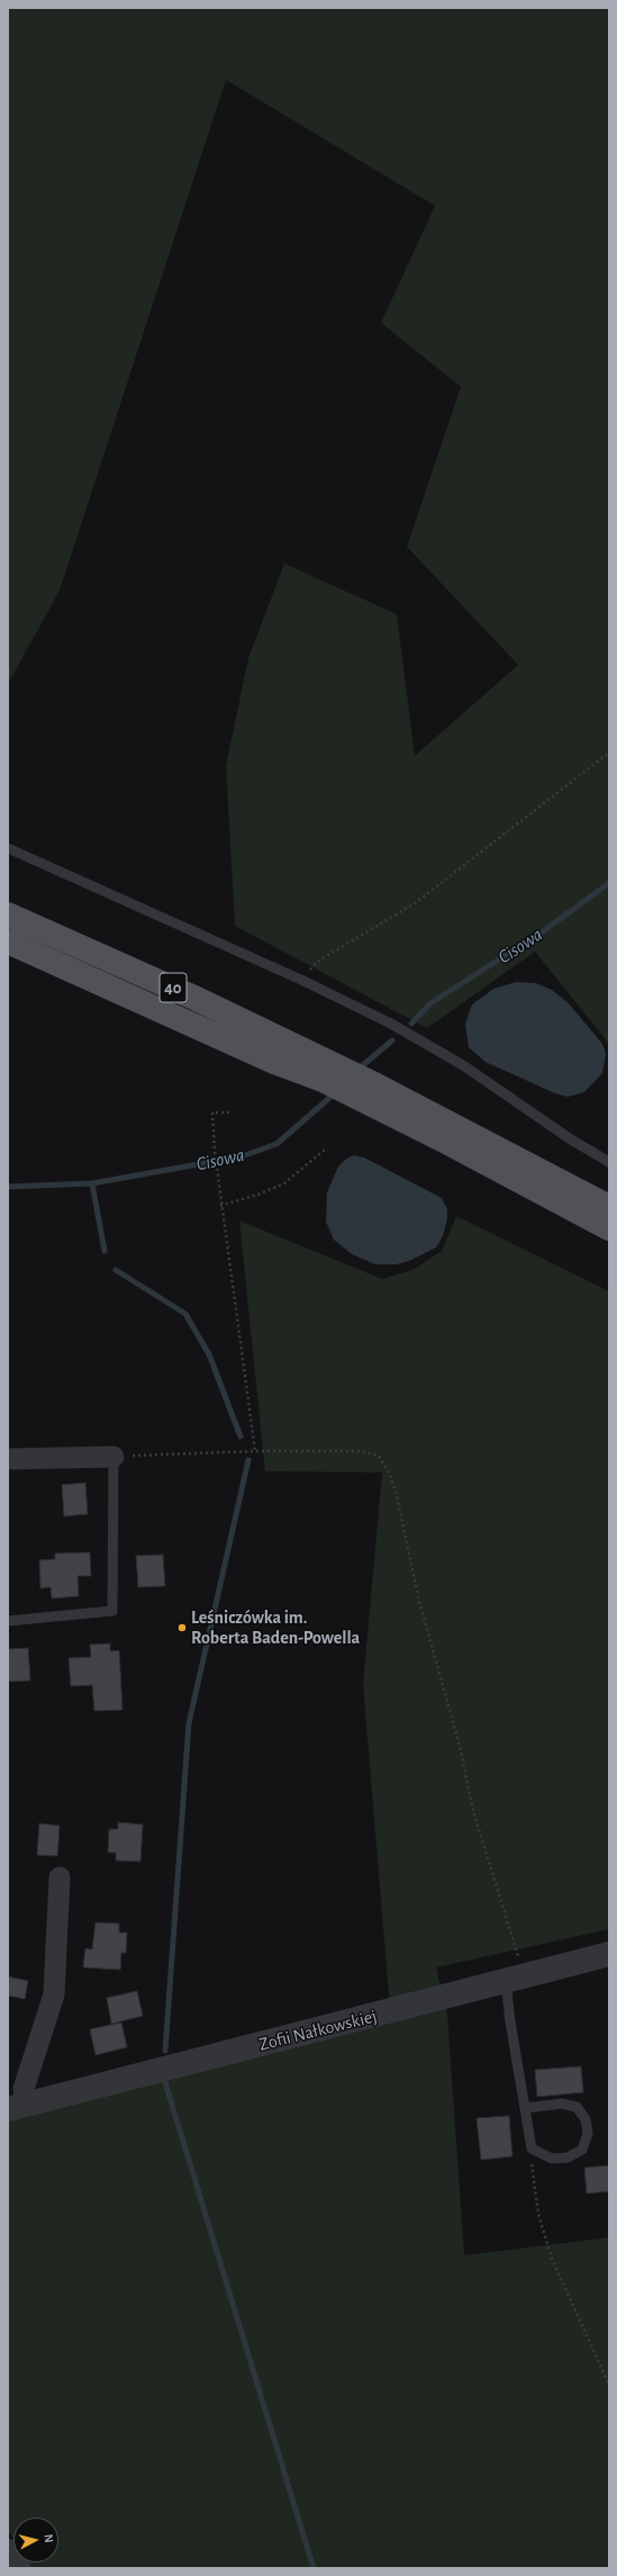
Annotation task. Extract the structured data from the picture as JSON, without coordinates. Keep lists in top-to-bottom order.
{
  "streets": {
    "main road": ["40"],
    "street": ["Zofii Nałkowskiej"]
  },
  "water": ["Cisowa"],
  "places": ["Leśniczówka im. Roberta Baden-Powella"],
  "north": "right"
}
